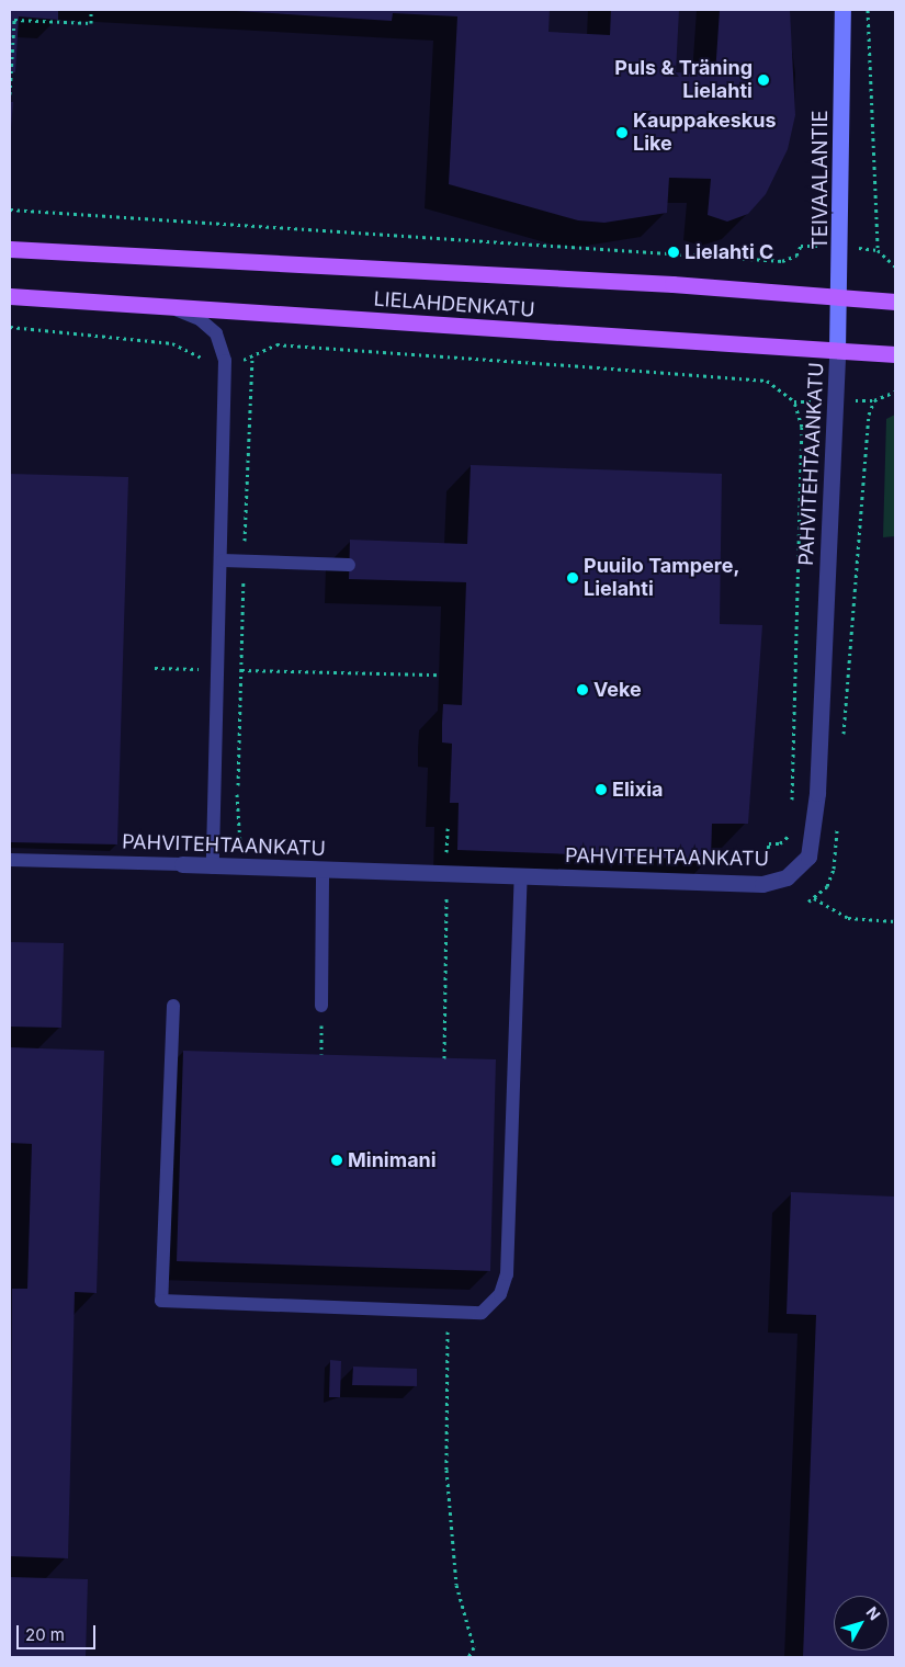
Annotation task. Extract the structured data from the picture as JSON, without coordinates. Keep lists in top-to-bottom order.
{
  "streets": {
    "main road": ["TEIVAALANTIE", "LIELAHDENKATU"],
    "street": ["PAHVITEHTAANKATU"]
  },
  "crossings": [
    ["TEIVAALANTIE", "LIELAHDENKATU"],
    ["TEIVAALANTIE", "PAHVITEHTAANKATU"],
    ["LIELAHDENKATU", "PAHVITEHTAANKATU"]
  ],
  "places": [
    "Puls & Träning Lielahti",
    "Kauppakeskus Like",
    "Lielahti C",
    "Puuilo Tampere, Lielahti",
    "Veke",
    "Elixia",
    "Minimani"
  ],
  "scale_bar": "20 m",
  "north": "top right"
}
